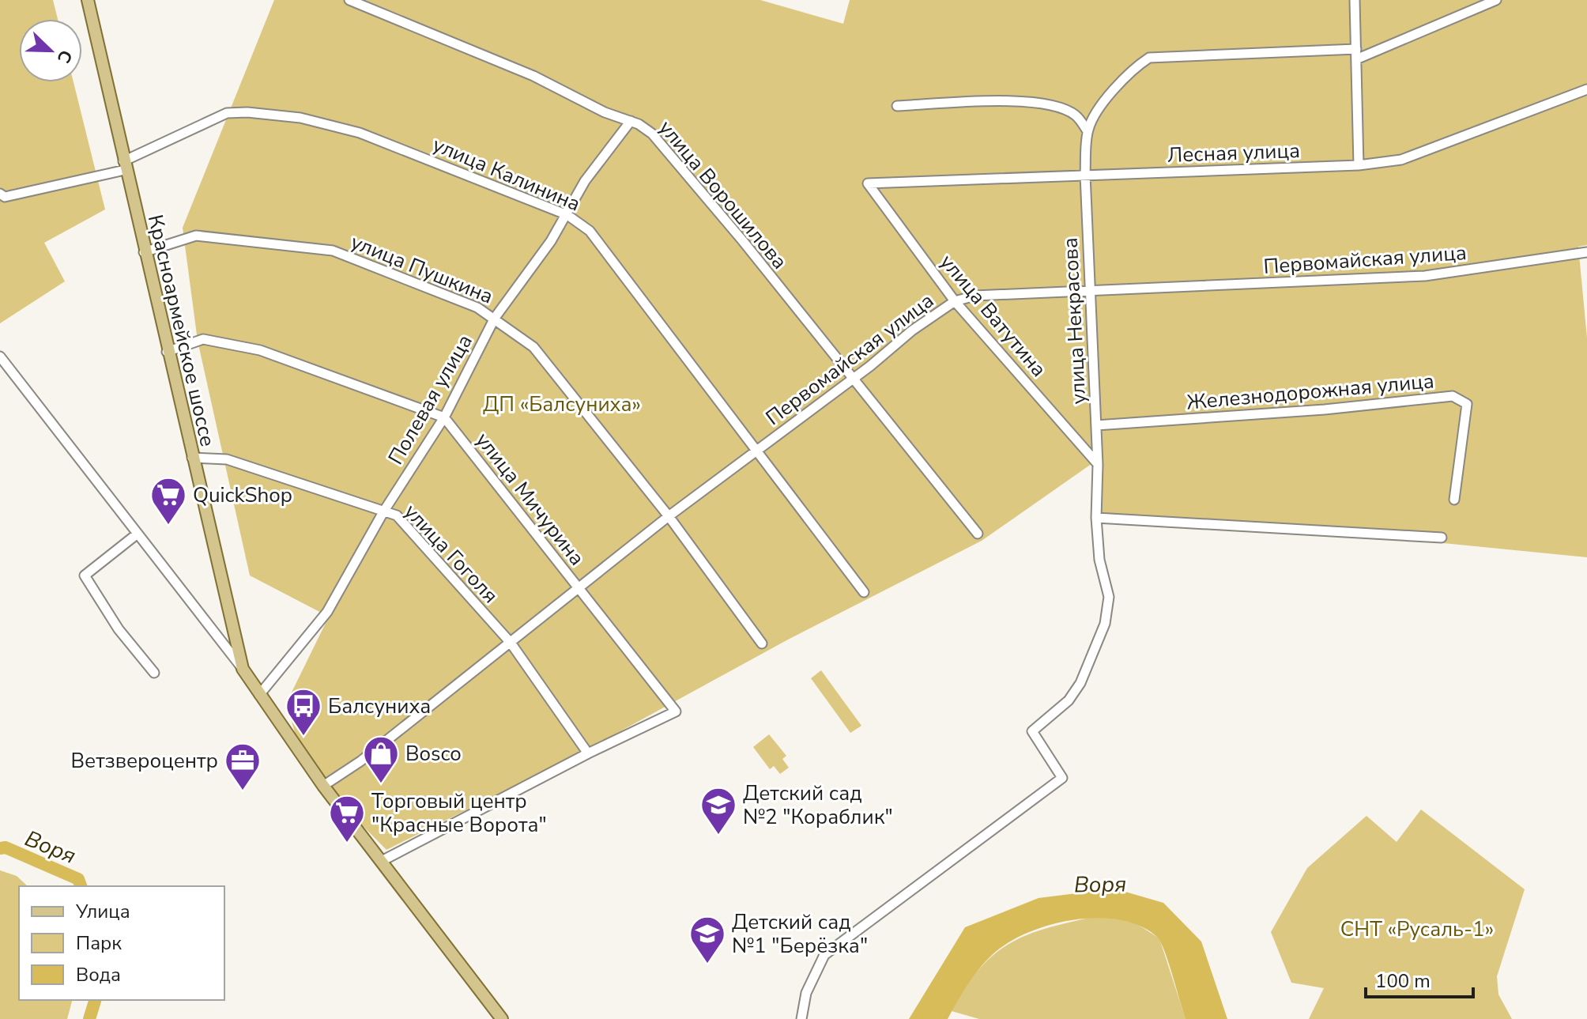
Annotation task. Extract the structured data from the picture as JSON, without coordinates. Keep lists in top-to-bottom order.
{
  "streets": {
    "main road": ["Красноармейское шоссе"],
    "street": [
      "Лесная улица",
      "улица Калинина",
      "улица Ворошилова",
      "Первомайская улица",
      "улица Пушкина",
      "улица Ватутина",
      "улица Некрасова",
      "Железнодорожная улица",
      "Полевая улица",
      "улица Мичурина",
      "улица Гоголя"
    ]
  },
  "crossings": [
    ["Лесная улица", "улица Ватутина"],
    ["Лесная улица", "улица Некрасова"],
    ["улица Калинина", "Первомайская улица"],
    ["улица Калинина", "Красноармейское шоссе"],
    ["улица Калинина", "Полевая улица"],
    ["улица Ворошилова", "Первомайская улица"],
    ["улица Ворошилова", "Полевая улица"],
    ["Первомайская улица", "улица Пушкина"],
    ["Первомайская улица", "улица Ватутина"],
    ["Первомайская улица", "улица Некрасова"],
    ["Первомайская улица", "Красноармейское шоссе"],
    ["Первомайская улица", "улица Мичурина"],
    ["Первомайская улица", "улица Гоголя"],
    ["улица Пушкина", "Красноармейское шоссе"],
    ["улица Пушкина", "Полевая улица"],
    ["улица Ватутина", "улица Некрасова"],
    ["улица Некрасова", "Железнодорожная улица"],
    ["Красноармейское шоссе", "Полевая улица"],
    ["Красноармейское шоссе", "улица Гоголя"],
    ["Полевая улица", "улица Мичурина"],
    ["Полевая улица", "улица Гоголя"],
    ["улица Мичурина", "улица Гоголя"]
  ],
  "water": ["Воря"],
  "parks": ["ДП «Балсуниха»", "СНТ «Русаль-1»"],
  "places": {
    "supermarket": ["QuickShop", "Торговый центр \"Красные Ворота\""],
    "bus stop": ["Балсуниха"],
    "shop": ["Bosco"],
    "office": ["Ветзвероцентр"],
    "school or university": ["Детский сад №2 \"Кораблик\"", "Детский сад №1 \"Берёзка\""]
  },
  "legend": ["Улица", "Парк", "Вода"],
  "scale_bar": "100 m",
  "north": "bottom right"
}
